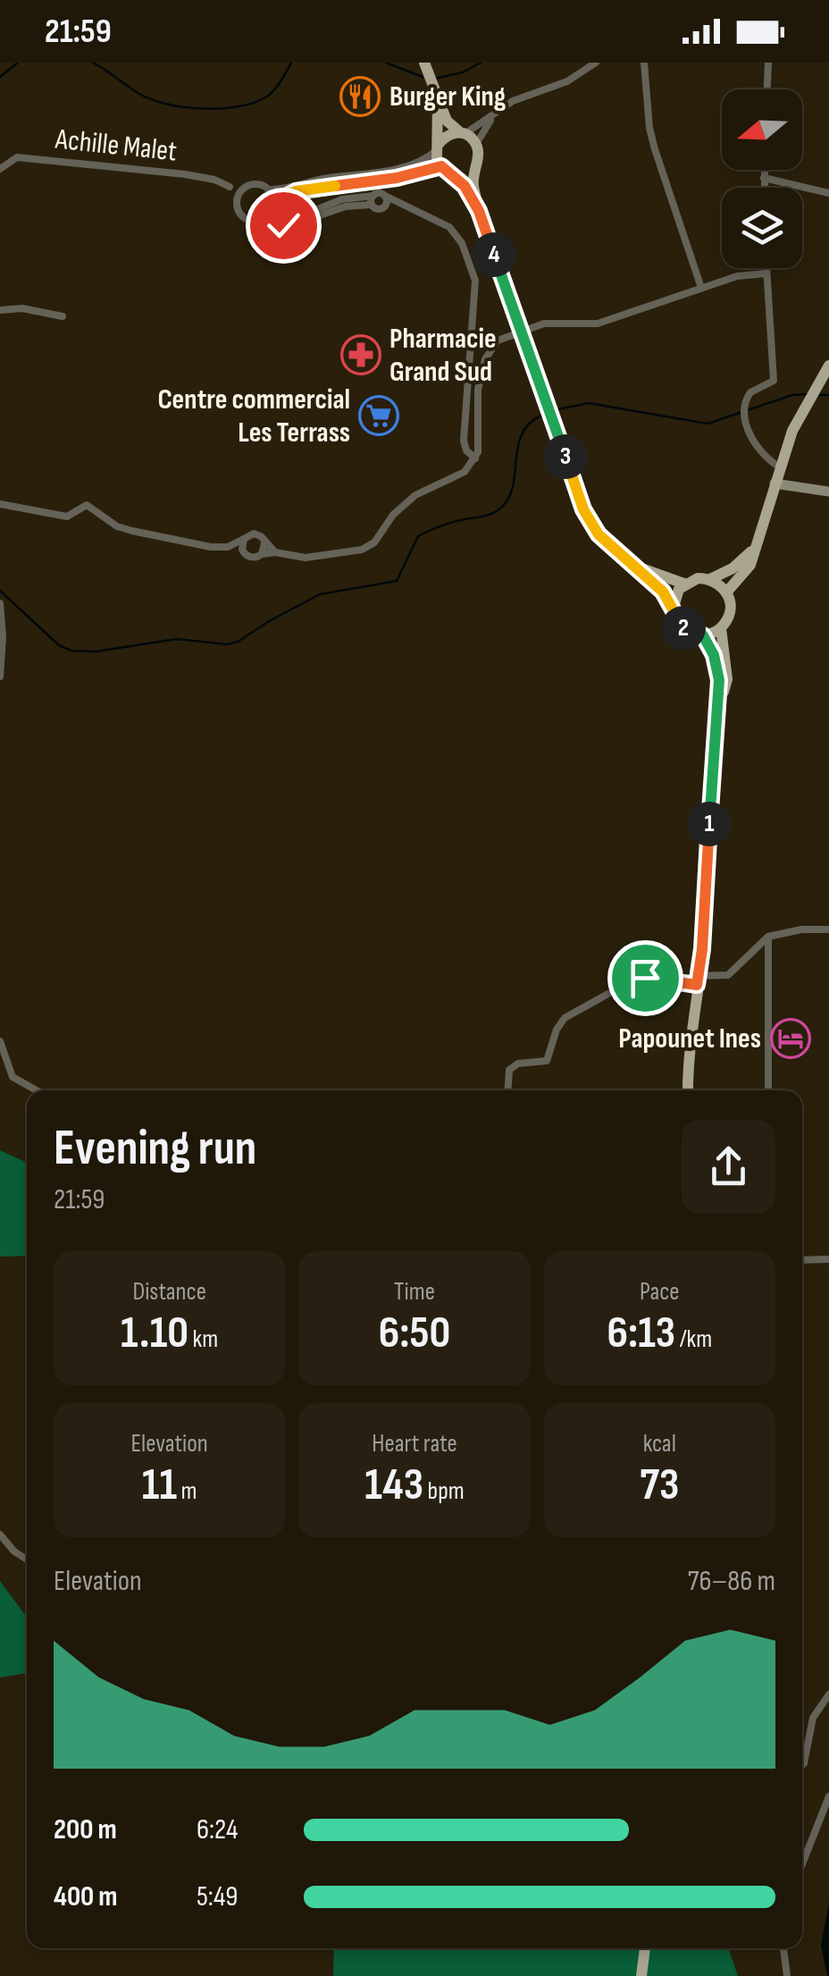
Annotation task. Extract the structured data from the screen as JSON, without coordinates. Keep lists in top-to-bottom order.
{
  "streets": {
    "street": ["Achille Malet"]
  },
  "places": {
    "restaurant": ["Burger King"],
    "pharmacy": ["Pharmacie Grand Sud"],
    "supermarket": ["Centre commercial Les Terrass"],
    "hotel": ["Papounet Ines"]
  },
  "north": "left",
  "page": {
    "status": "21:59",
    "pins": [
      "4",
      "3",
      "2",
      "1"
    ],
    "heading": ["Evening run", "21:59"],
    "stats": [
      ["Distance", "1.10 km"],
      ["Time", "6:50"],
      ["Pace", "6:13 /km"],
      ["Elevation", "11 m"],
      ["Heart rate", "143 bpm"],
      ["kcal", "73"]
    ],
    "chart": ["Elevation", "76–86 m"],
    "list": [
      {
        "name": "200 m",
        "note": "6:24"
      },
      {
        "name": "400 m",
        "note": "5:49"
      }
    ]
  }
}
